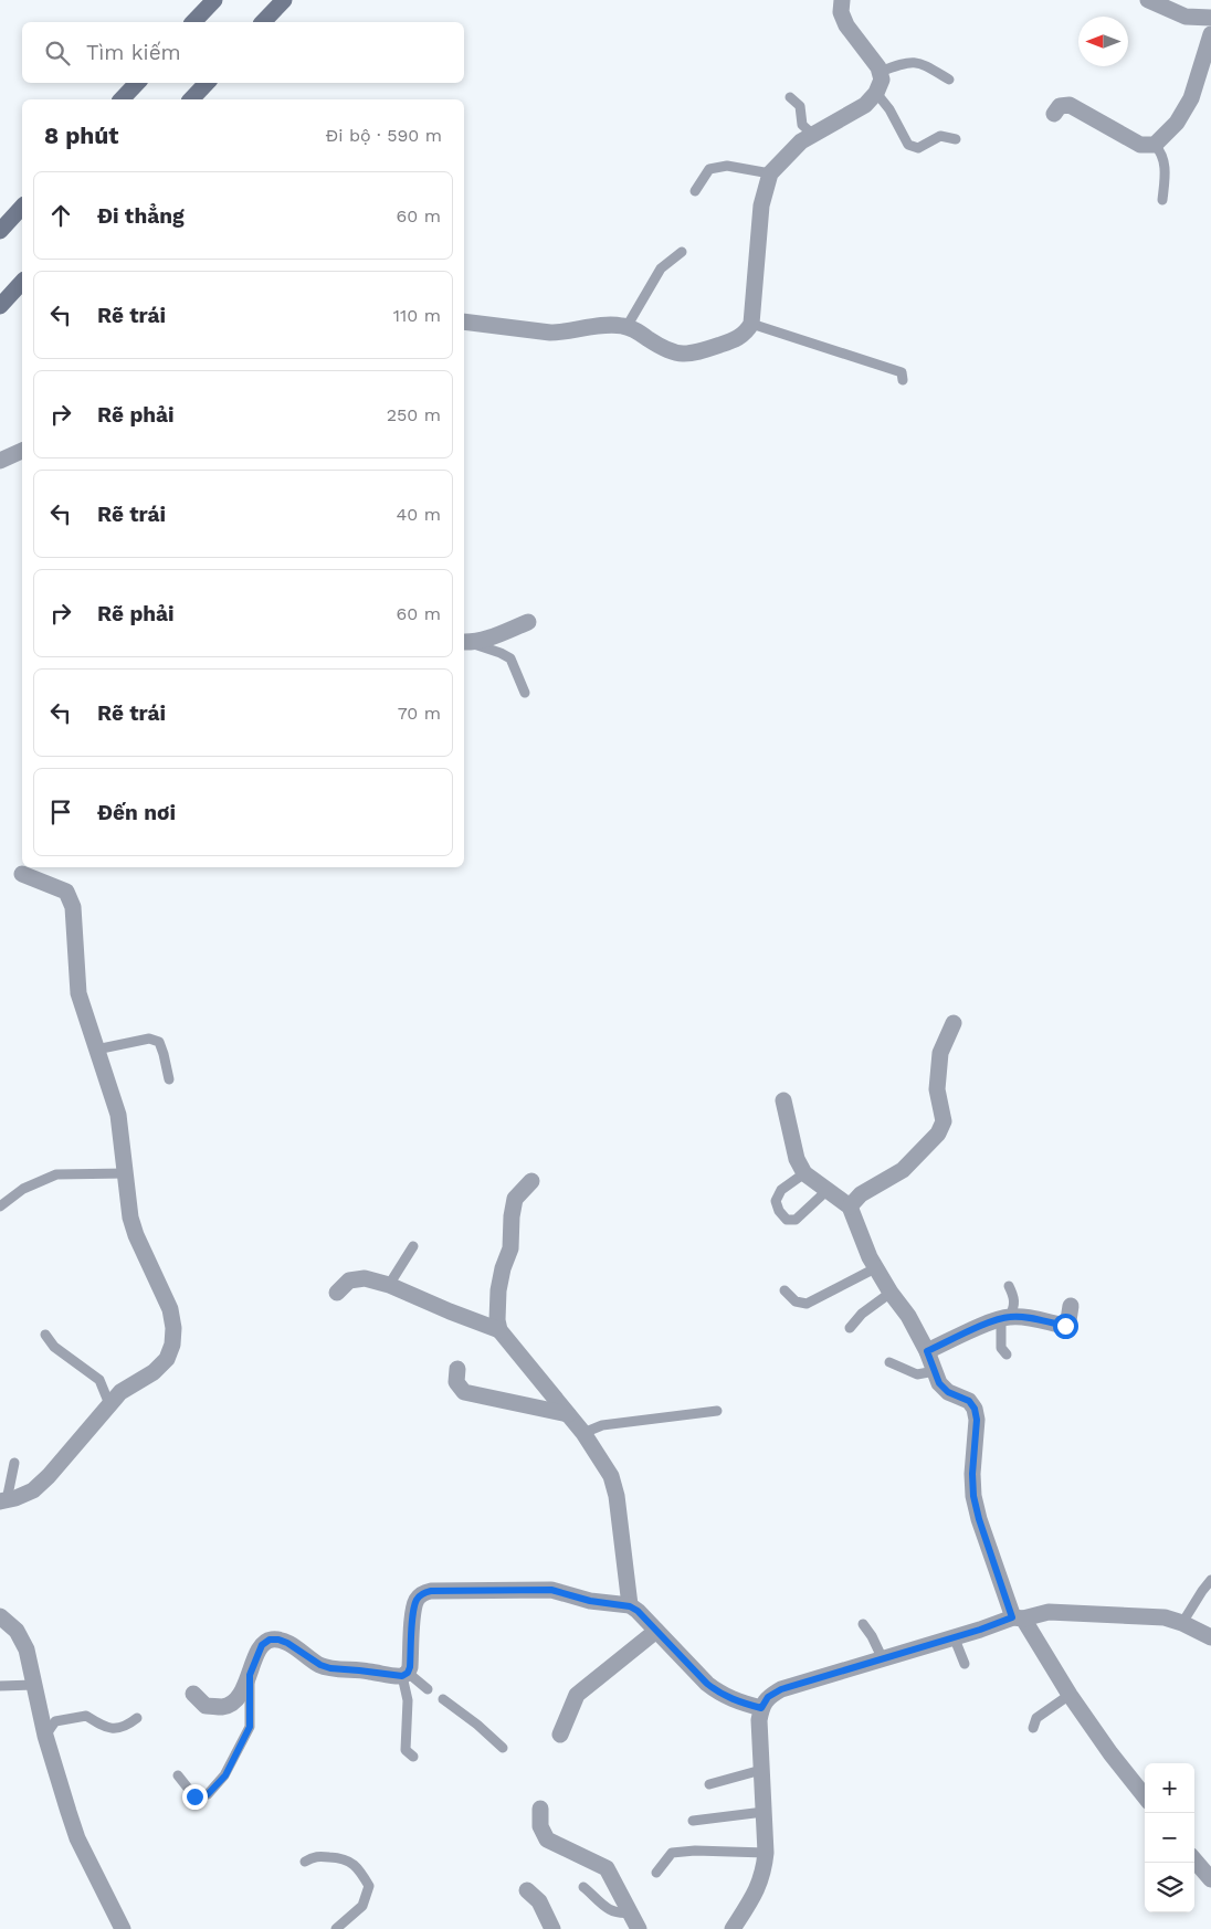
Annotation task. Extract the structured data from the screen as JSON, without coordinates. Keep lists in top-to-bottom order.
{
  "north": "left",
  "page": {
    "search": "Tìm kiếm",
    "heading": ["8 phút", "Đi bộ · 590 m"],
    "list": [
      ["Đi thẳng", "60 m"],
      ["Rẽ trái", "110 m"],
      ["Rẽ phải", "250 m"],
      ["Rẽ trái", "40 m"],
      ["Rẽ phải", "60 m"],
      ["Rẽ trái", "70 m"],
      "Đến nơi"
    ],
    "map_buttons": ["+", "−"]
  }
}
